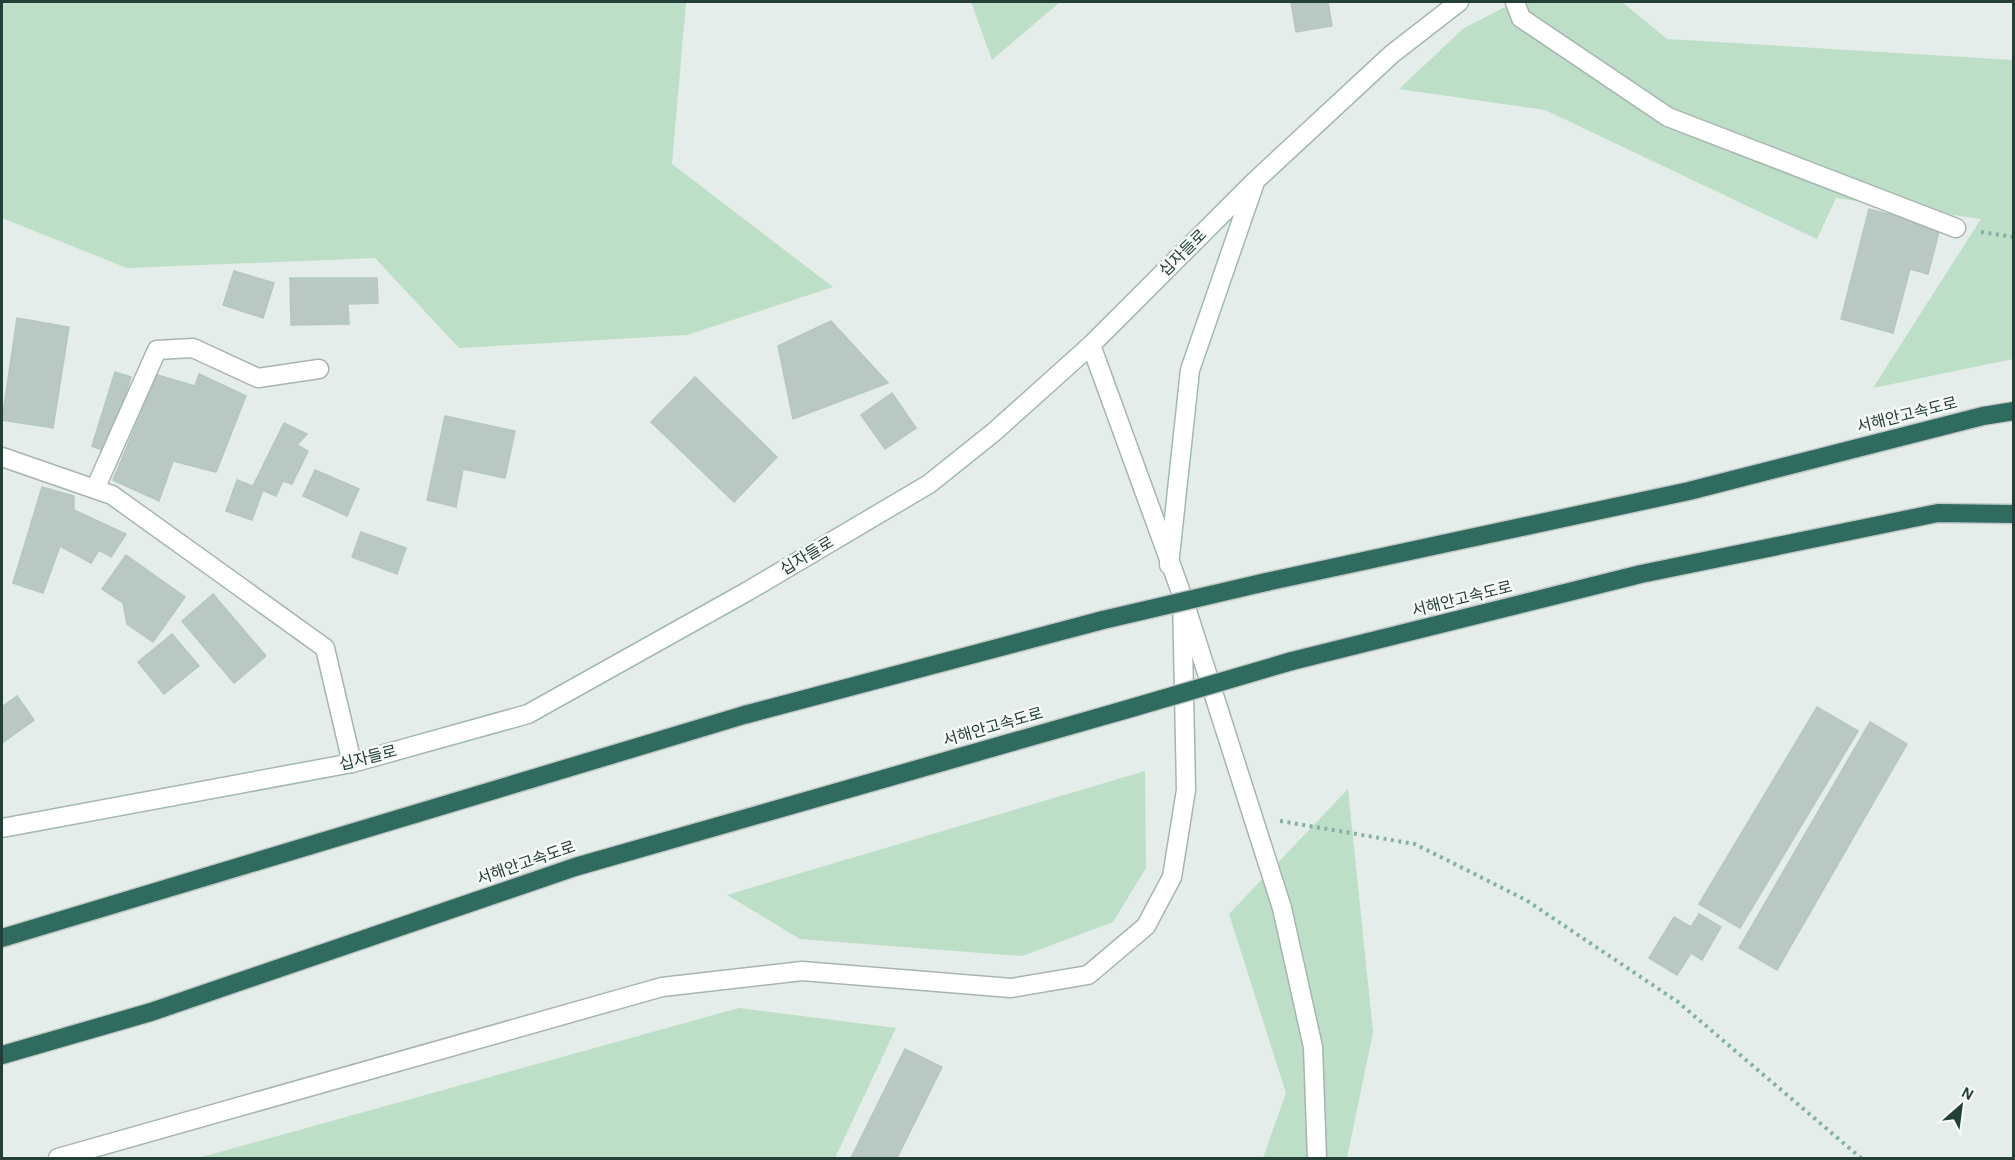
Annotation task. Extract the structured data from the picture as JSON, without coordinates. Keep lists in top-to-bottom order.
{
  "streets": {
    "highway": ["서해안고속도로"],
    "street": ["십자들로"]
  },
  "north": "top right"
}
